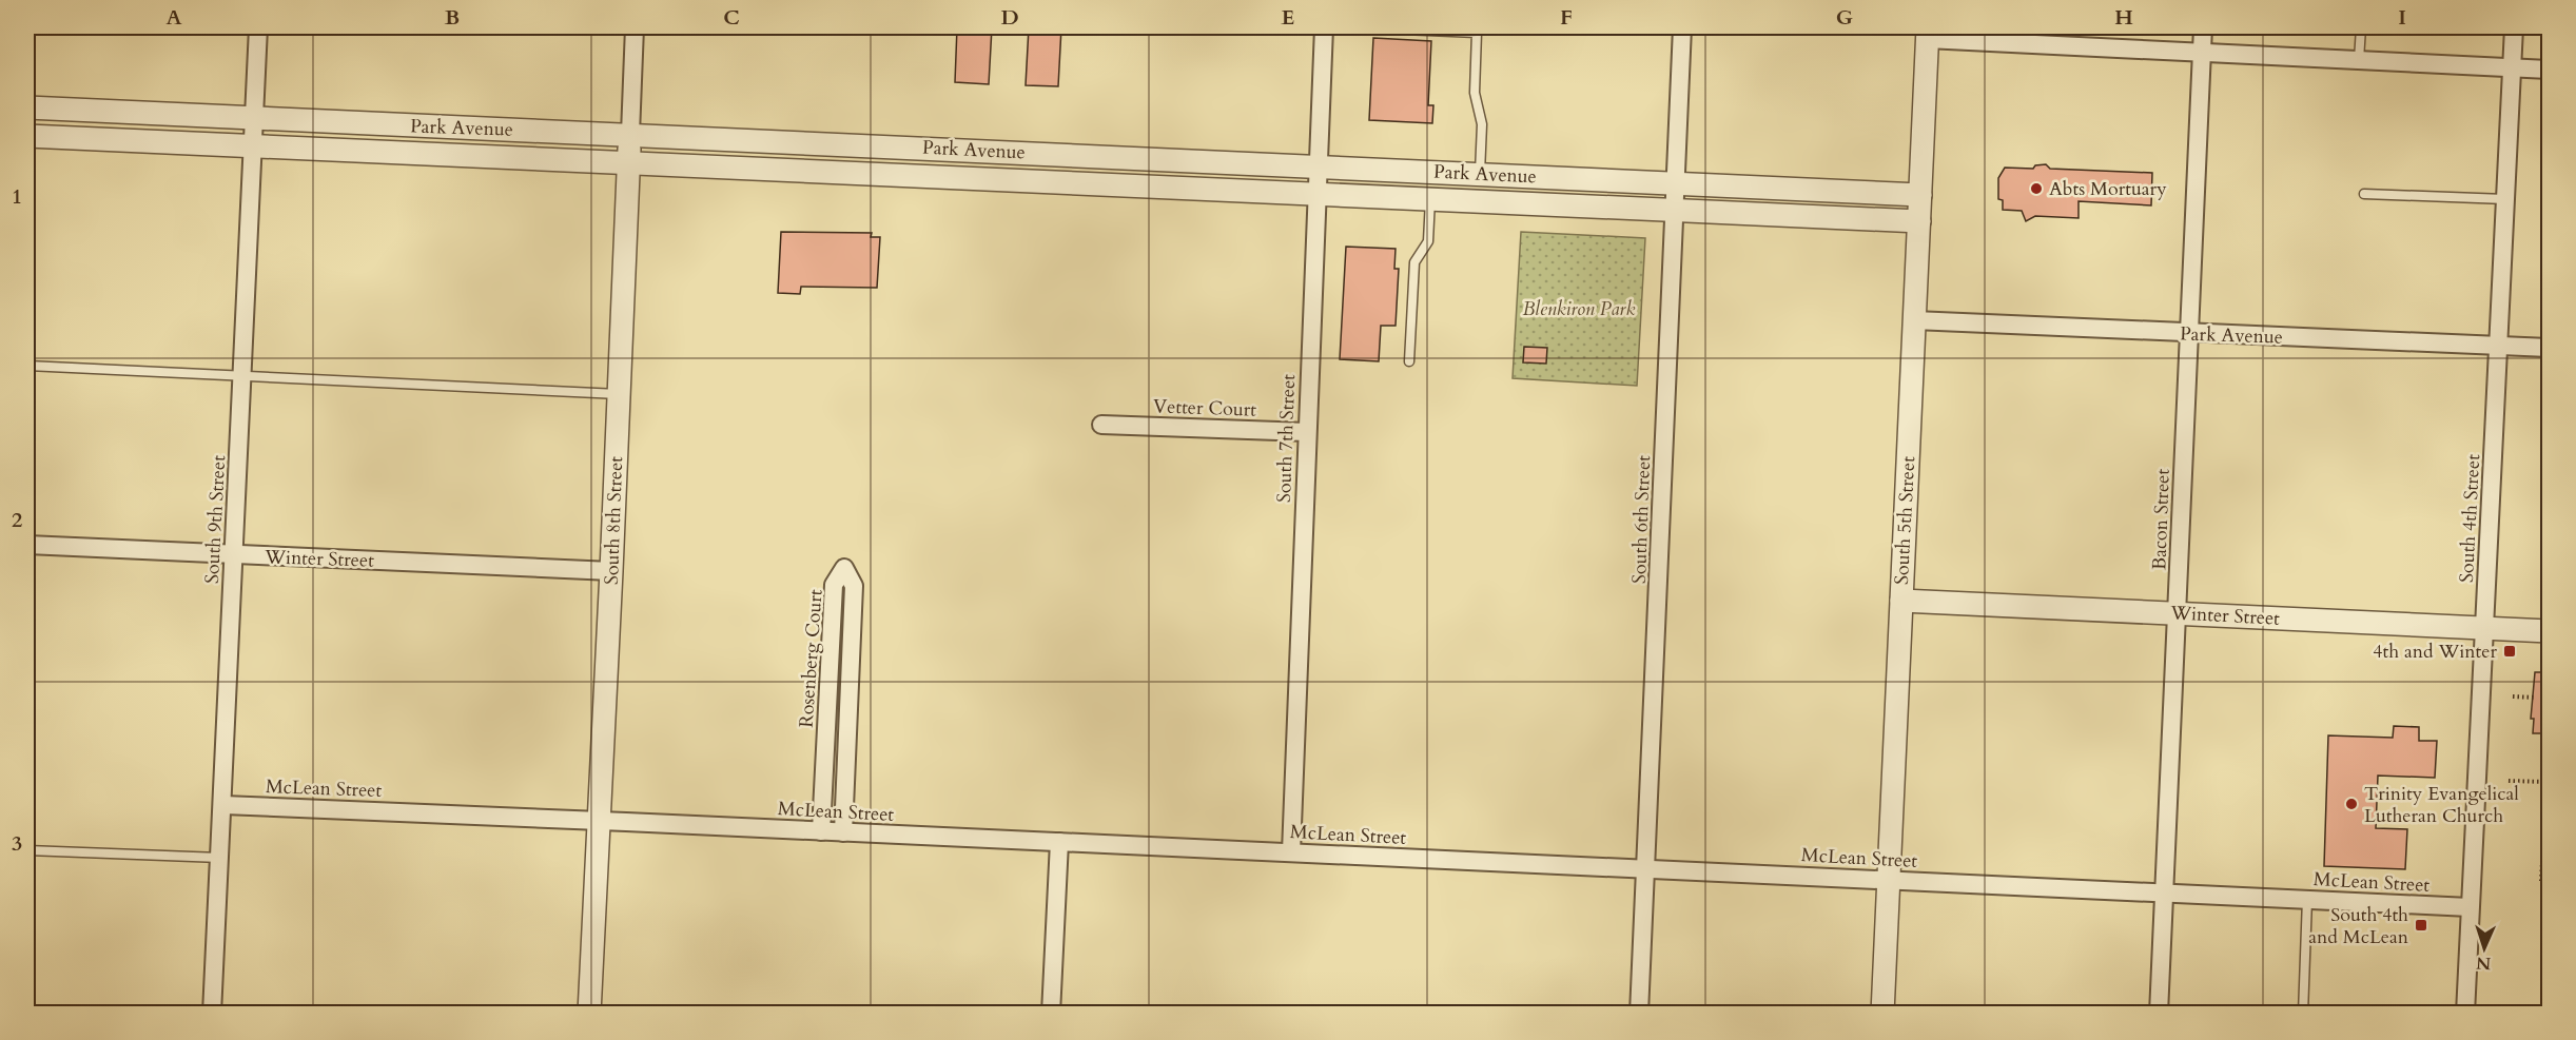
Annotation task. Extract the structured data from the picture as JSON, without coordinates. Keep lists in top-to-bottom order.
{
  "streets": {
    "street": [
      "Park Avenue",
      "Vetter Court",
      "South 7th Street",
      "South 4th Street",
      "South 9th Street",
      "South 6th Street",
      "Bacon Street",
      "South 8th Street",
      "South 5th Street",
      "Winter Street",
      "Rosenberg Court",
      "McLean Street"
    ]
  },
  "crossings": [
    ["Park Avenue", "South 7th Street"],
    ["Park Avenue", "South 4th Street"],
    ["Park Avenue", "South 9th Street"],
    ["Park Avenue", "South 6th Street"],
    ["Park Avenue", "Bacon Street"],
    ["Park Avenue", "South 8th Street"],
    ["Park Avenue", "South 5th Street"],
    ["Vetter Court", "South 7th Street"],
    ["South 7th Street", "McLean Street"],
    ["South 4th Street", "Winter Street"],
    ["South 4th Street", "McLean Street"],
    ["South 9th Street", "Winter Street"],
    ["South 9th Street", "McLean Street"],
    ["South 6th Street", "McLean Street"],
    ["Bacon Street", "Winter Street"],
    ["Bacon Street", "McLean Street"],
    ["South 8th Street", "Winter Street"],
    ["South 8th Street", "McLean Street"],
    ["South 5th Street", "Winter Street"],
    ["South 5th Street", "McLean Street"],
    ["Rosenberg Court", "McLean Street"]
  ],
  "parks": ["Blenkiron Park"],
  "places": {
    "other": ["Abts Mortuary", "Trinity Evangelical Lutheran Church"],
    "transit": ["4th and Winter", "South 4th and McLean"]
  },
  "north": "bottom",
  "grid": {
    "columns": [
      "A",
      "B",
      "C",
      "D",
      "E",
      "F",
      "G",
      "H",
      "I"
    ],
    "rows": ["1", "2", "3"]
  }
}
